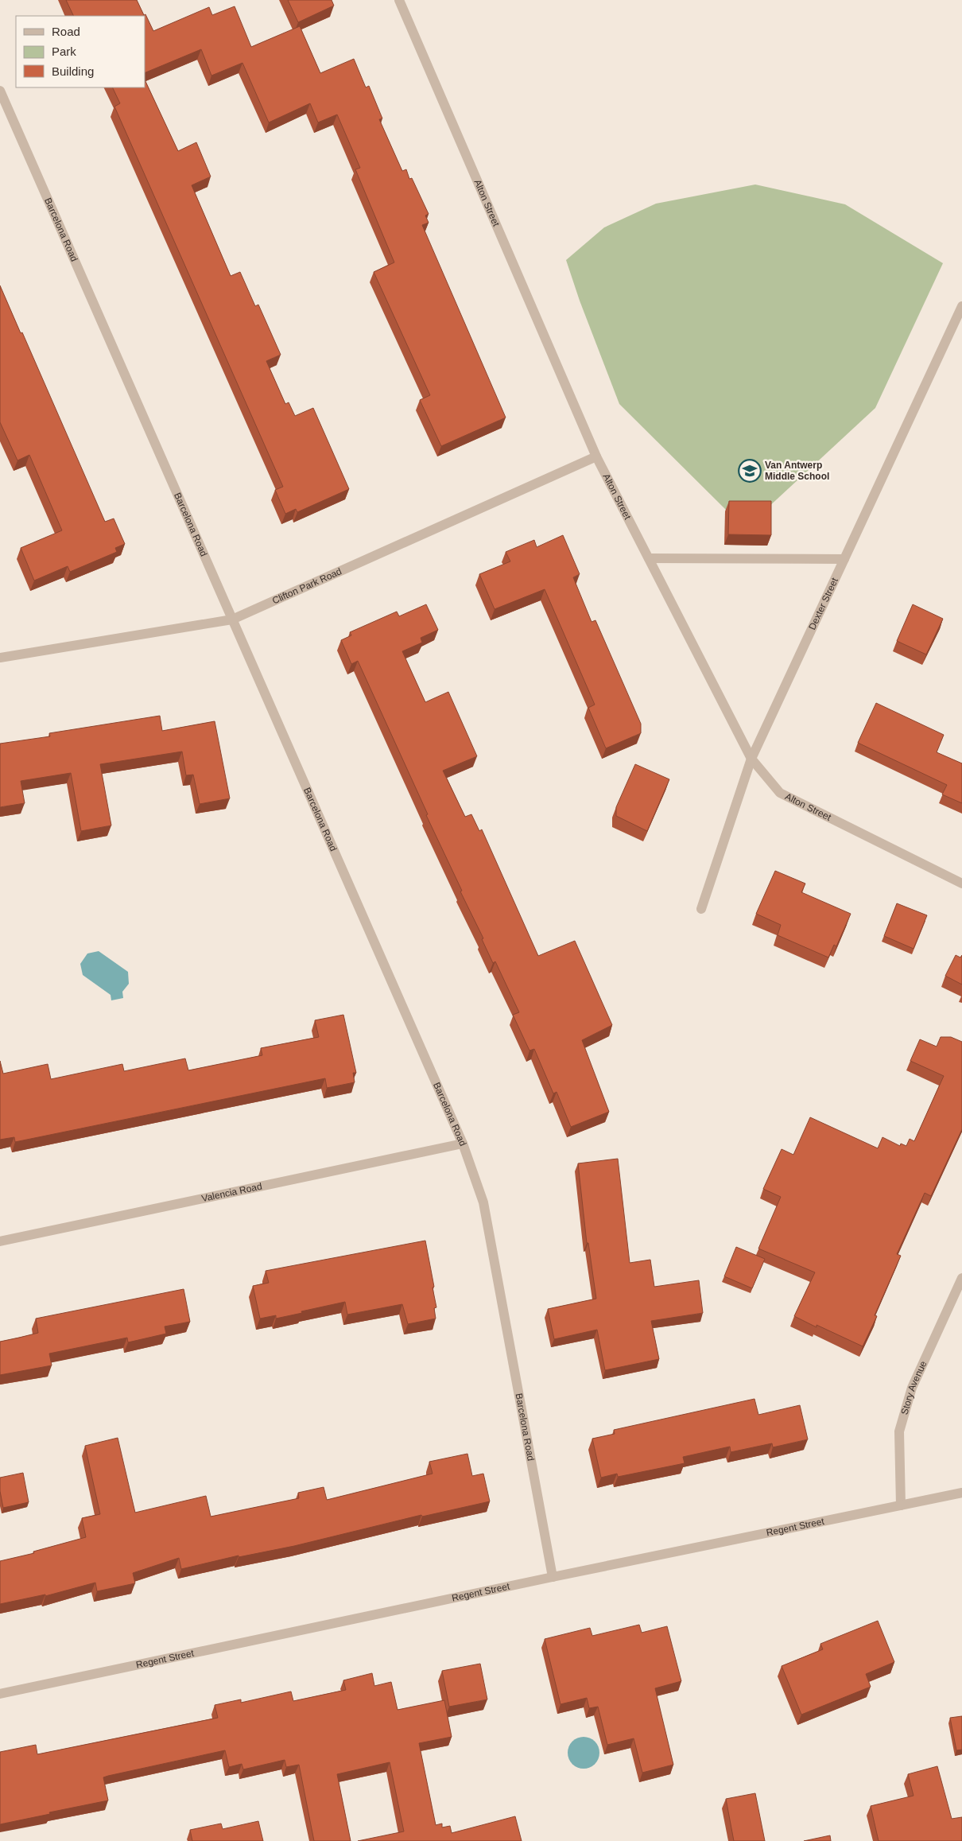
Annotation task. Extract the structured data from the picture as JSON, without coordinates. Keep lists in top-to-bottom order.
{
  "streets": {
    "street": [
      "Alton Street",
      "Barcelona Road",
      "Clifton Park Road",
      "Dexter Street",
      "Valencia Road",
      "Story Avenue",
      "Regent Street"
    ]
  },
  "crossings": [
    ["Alton Street", "Clifton Park Road"],
    ["Alton Street", "Dexter Street"],
    ["Barcelona Road", "Clifton Park Road"],
    ["Barcelona Road", "Valencia Road"],
    ["Barcelona Road", "Regent Street"],
    ["Story Avenue", "Regent Street"]
  ],
  "places": {
    "school or university": ["Van Antwerp Middle School"]
  },
  "legend": ["Road", "Park", "Building"]
}
